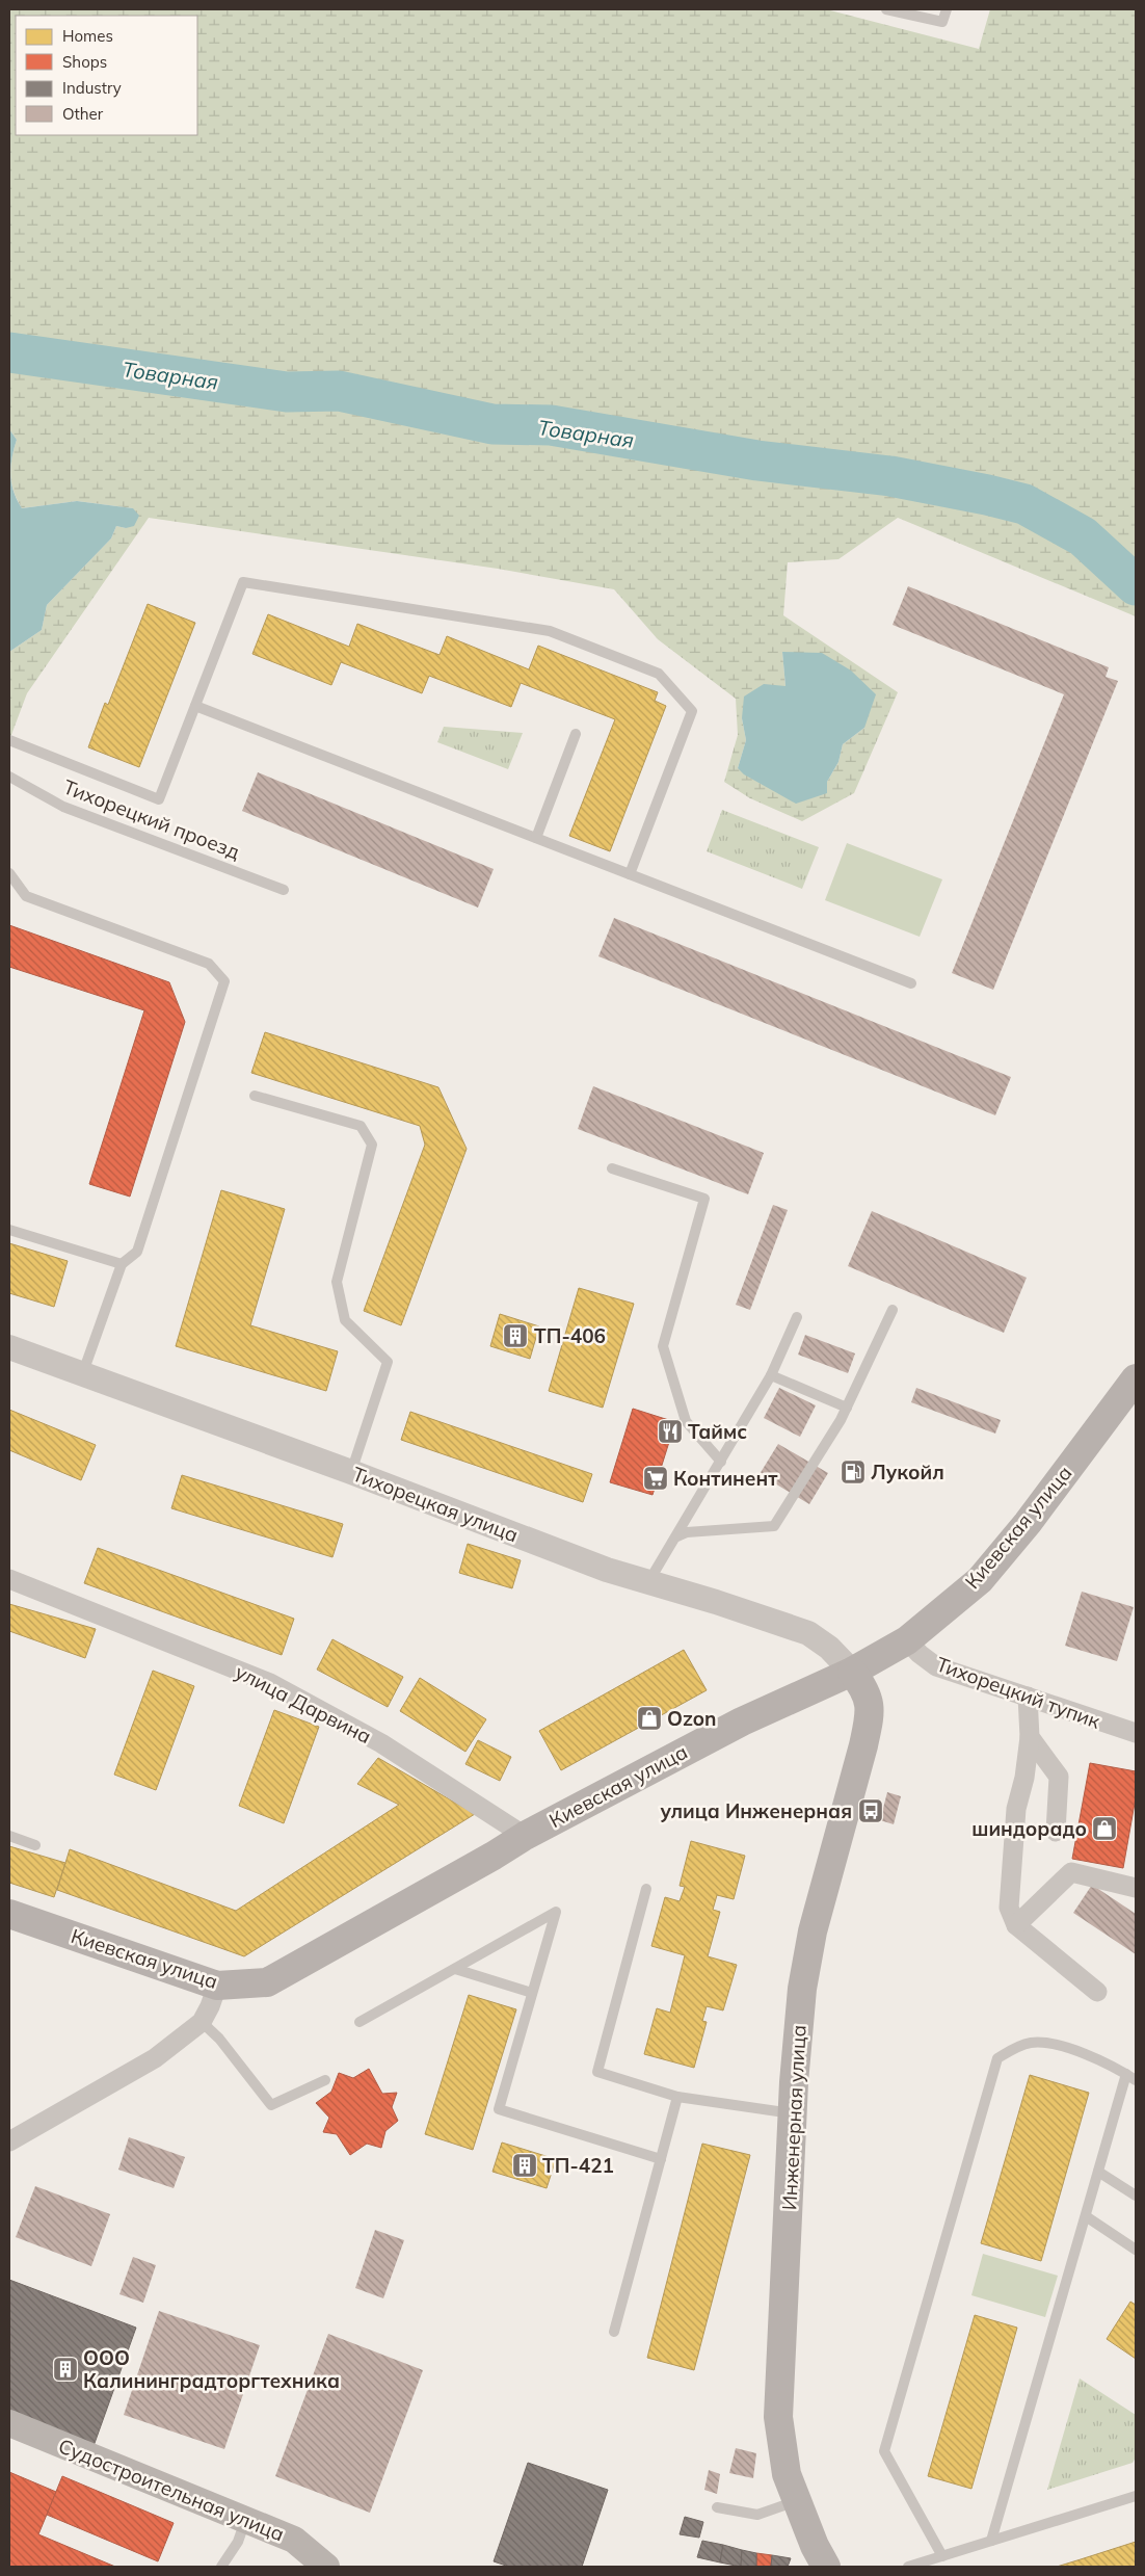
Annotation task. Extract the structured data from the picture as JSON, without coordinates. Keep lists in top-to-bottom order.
{
  "streets": {
    "main road": ["Киевская улица", "Инженерная улица", "Судостроительная улица"],
    "street": ["Тихорецкая улица", "Тихорецкий тупик", "улица Дарвина"],
    "lane": ["Тихорецкий проезд"]
  },
  "crossings": [
    ["Тихорецкая улица", "Киевская улица"],
    ["Тихорецкая улица", "Инженерная улица"],
    ["Киевская улица", "Тихорецкий тупик"],
    ["Киевская улица", "улица Дарвина"],
    ["Киевская улица", "Инженерная улица"]
  ],
  "water": ["Товарная"],
  "places": {
    "building": ["ТП-406", "ТП-421", "ООО Калининградторгтехника"],
    "restaurant": ["Таймс"],
    "fuel station": ["Лукойл"],
    "supermarket": ["Континент"],
    "shop": ["Ozon", "шиндорадо"],
    "bus stop": ["улица Инженерная"]
  },
  "legend": [
    "Homes",
    "Shops",
    "Industry",
    "Other"
  ]
}
